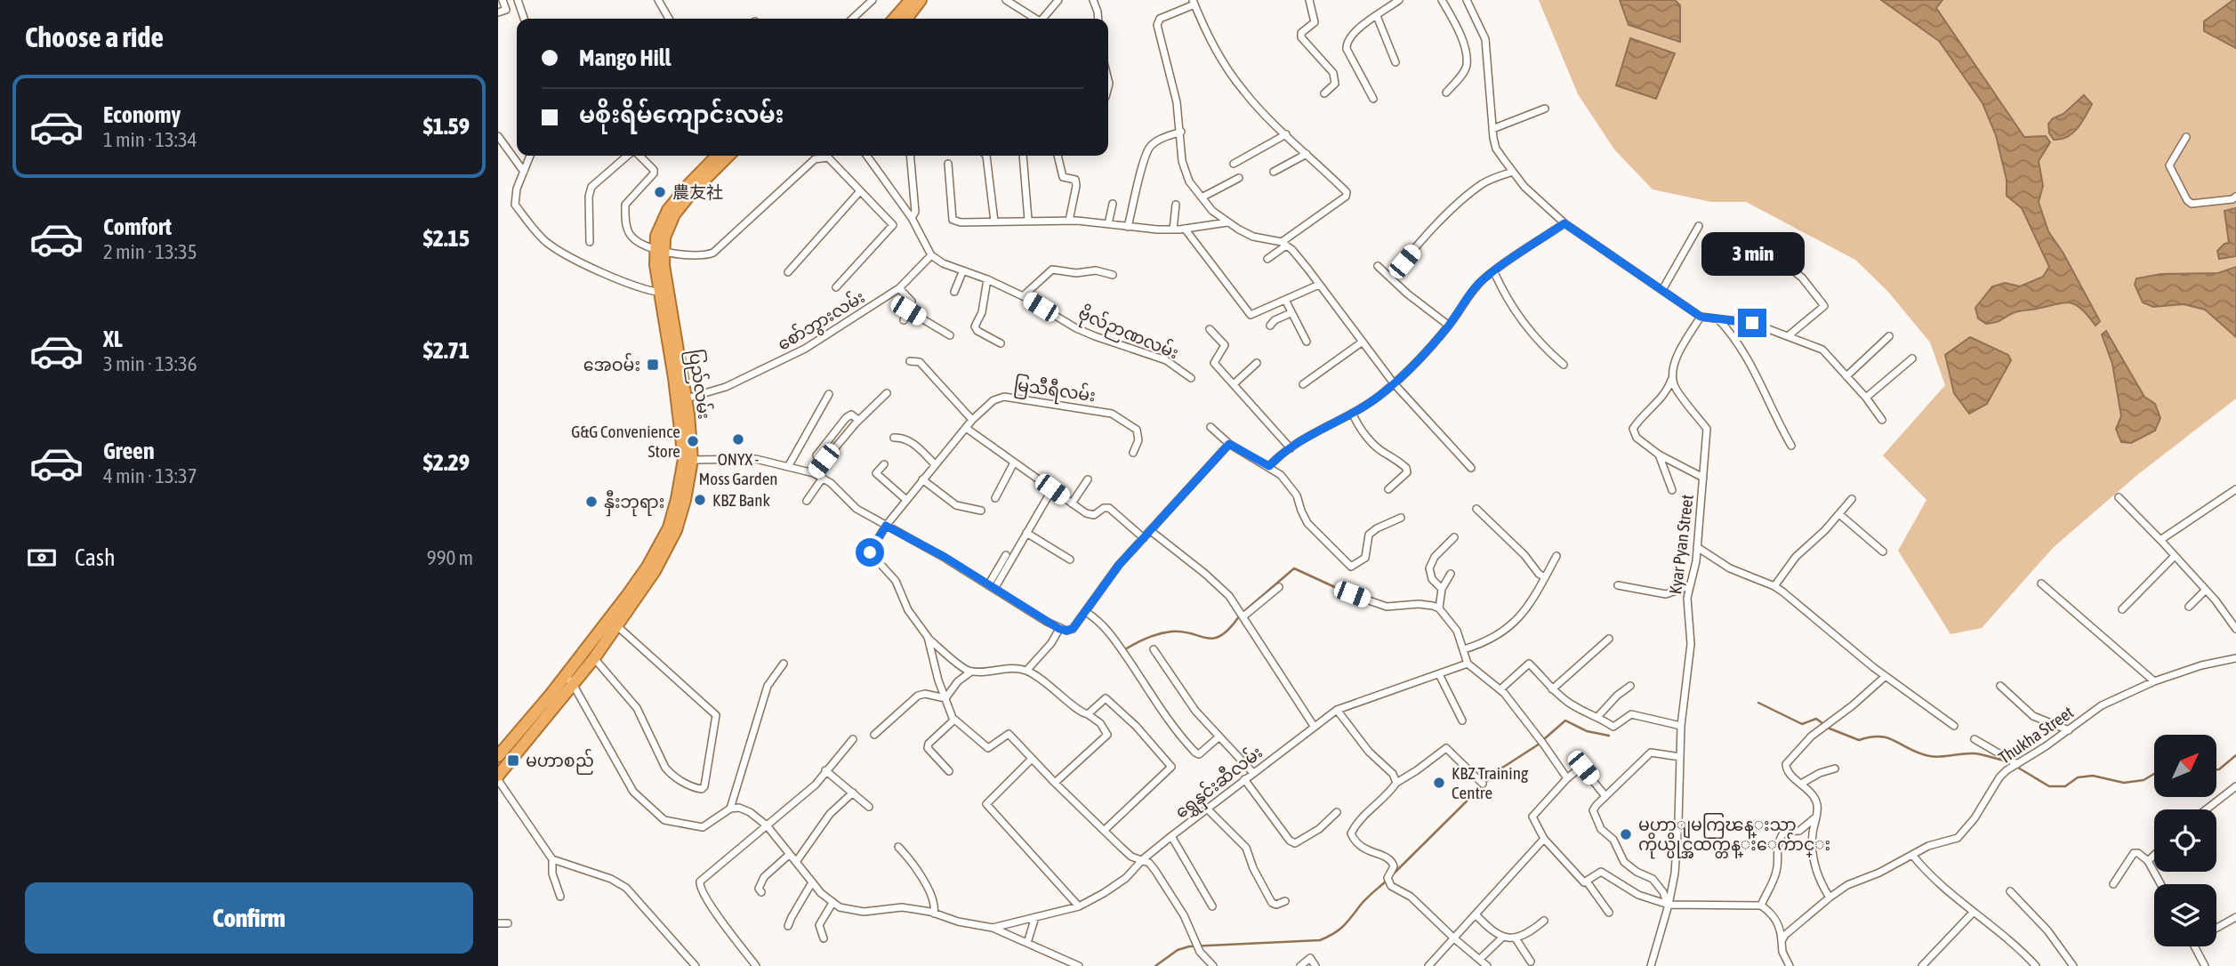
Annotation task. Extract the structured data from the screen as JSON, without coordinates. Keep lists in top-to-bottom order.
{
  "streets": {
    "highway": ["ပြည်လမ်း"],
    "street": [
      "စော်ဘွားလမ်း",
      "ဗိုလ်ဉာဏလမ်း",
      "မြသီရီလမ်း",
      "Kyar Pyan Street",
      "Thukha Street",
      "ရွှေနှင်းဆီလမ်း"
    ]
  },
  "crossings": [
    ["စော်ဘွားလမ်း", "ဗိုလ်ဉာဏလမ်း"],
    ["စော်ဘွားလမ်း", "ပြည်လမ်း"]
  ],
  "places": {
    "other": [
      "農友社",
      "ONYX - Moss Garden",
      "G&G Convenience Store",
      "KBZ Bank",
      "နှီးဘုရား",
      "KBZ Training Centre",
      "မဟာျမကြၽန္းသာ ကိုယ္ပိုင္အထက္တန္းေက်ာင္း"
    ],
    "transit": ["အေဝမ်း", "မဟာစည်"]
  },
  "north": "top right",
  "page": {
    "heading": "Choose a ride",
    "banner": ["Mango Hill", "မစိုးရိမ်ကျောင်းလမ်း"],
    "list": [
      {
        "name": "Economy",
        "note": "1 min · 13:34",
        "value": "$1.59"
      },
      {
        "name": "Comfort",
        "note": "2 min · 13:35",
        "value": "$2.15"
      },
      {
        "name": "XL",
        "note": "3 min · 13:36",
        "value": "$2.71"
      },
      {
        "name": "Green",
        "note": "4 min · 13:37",
        "value": "$2.29"
      }
    ],
    "bubble": "3 min",
    "pay": ["Cash", "990 m"],
    "buttons": "Confirm"
  }
}
